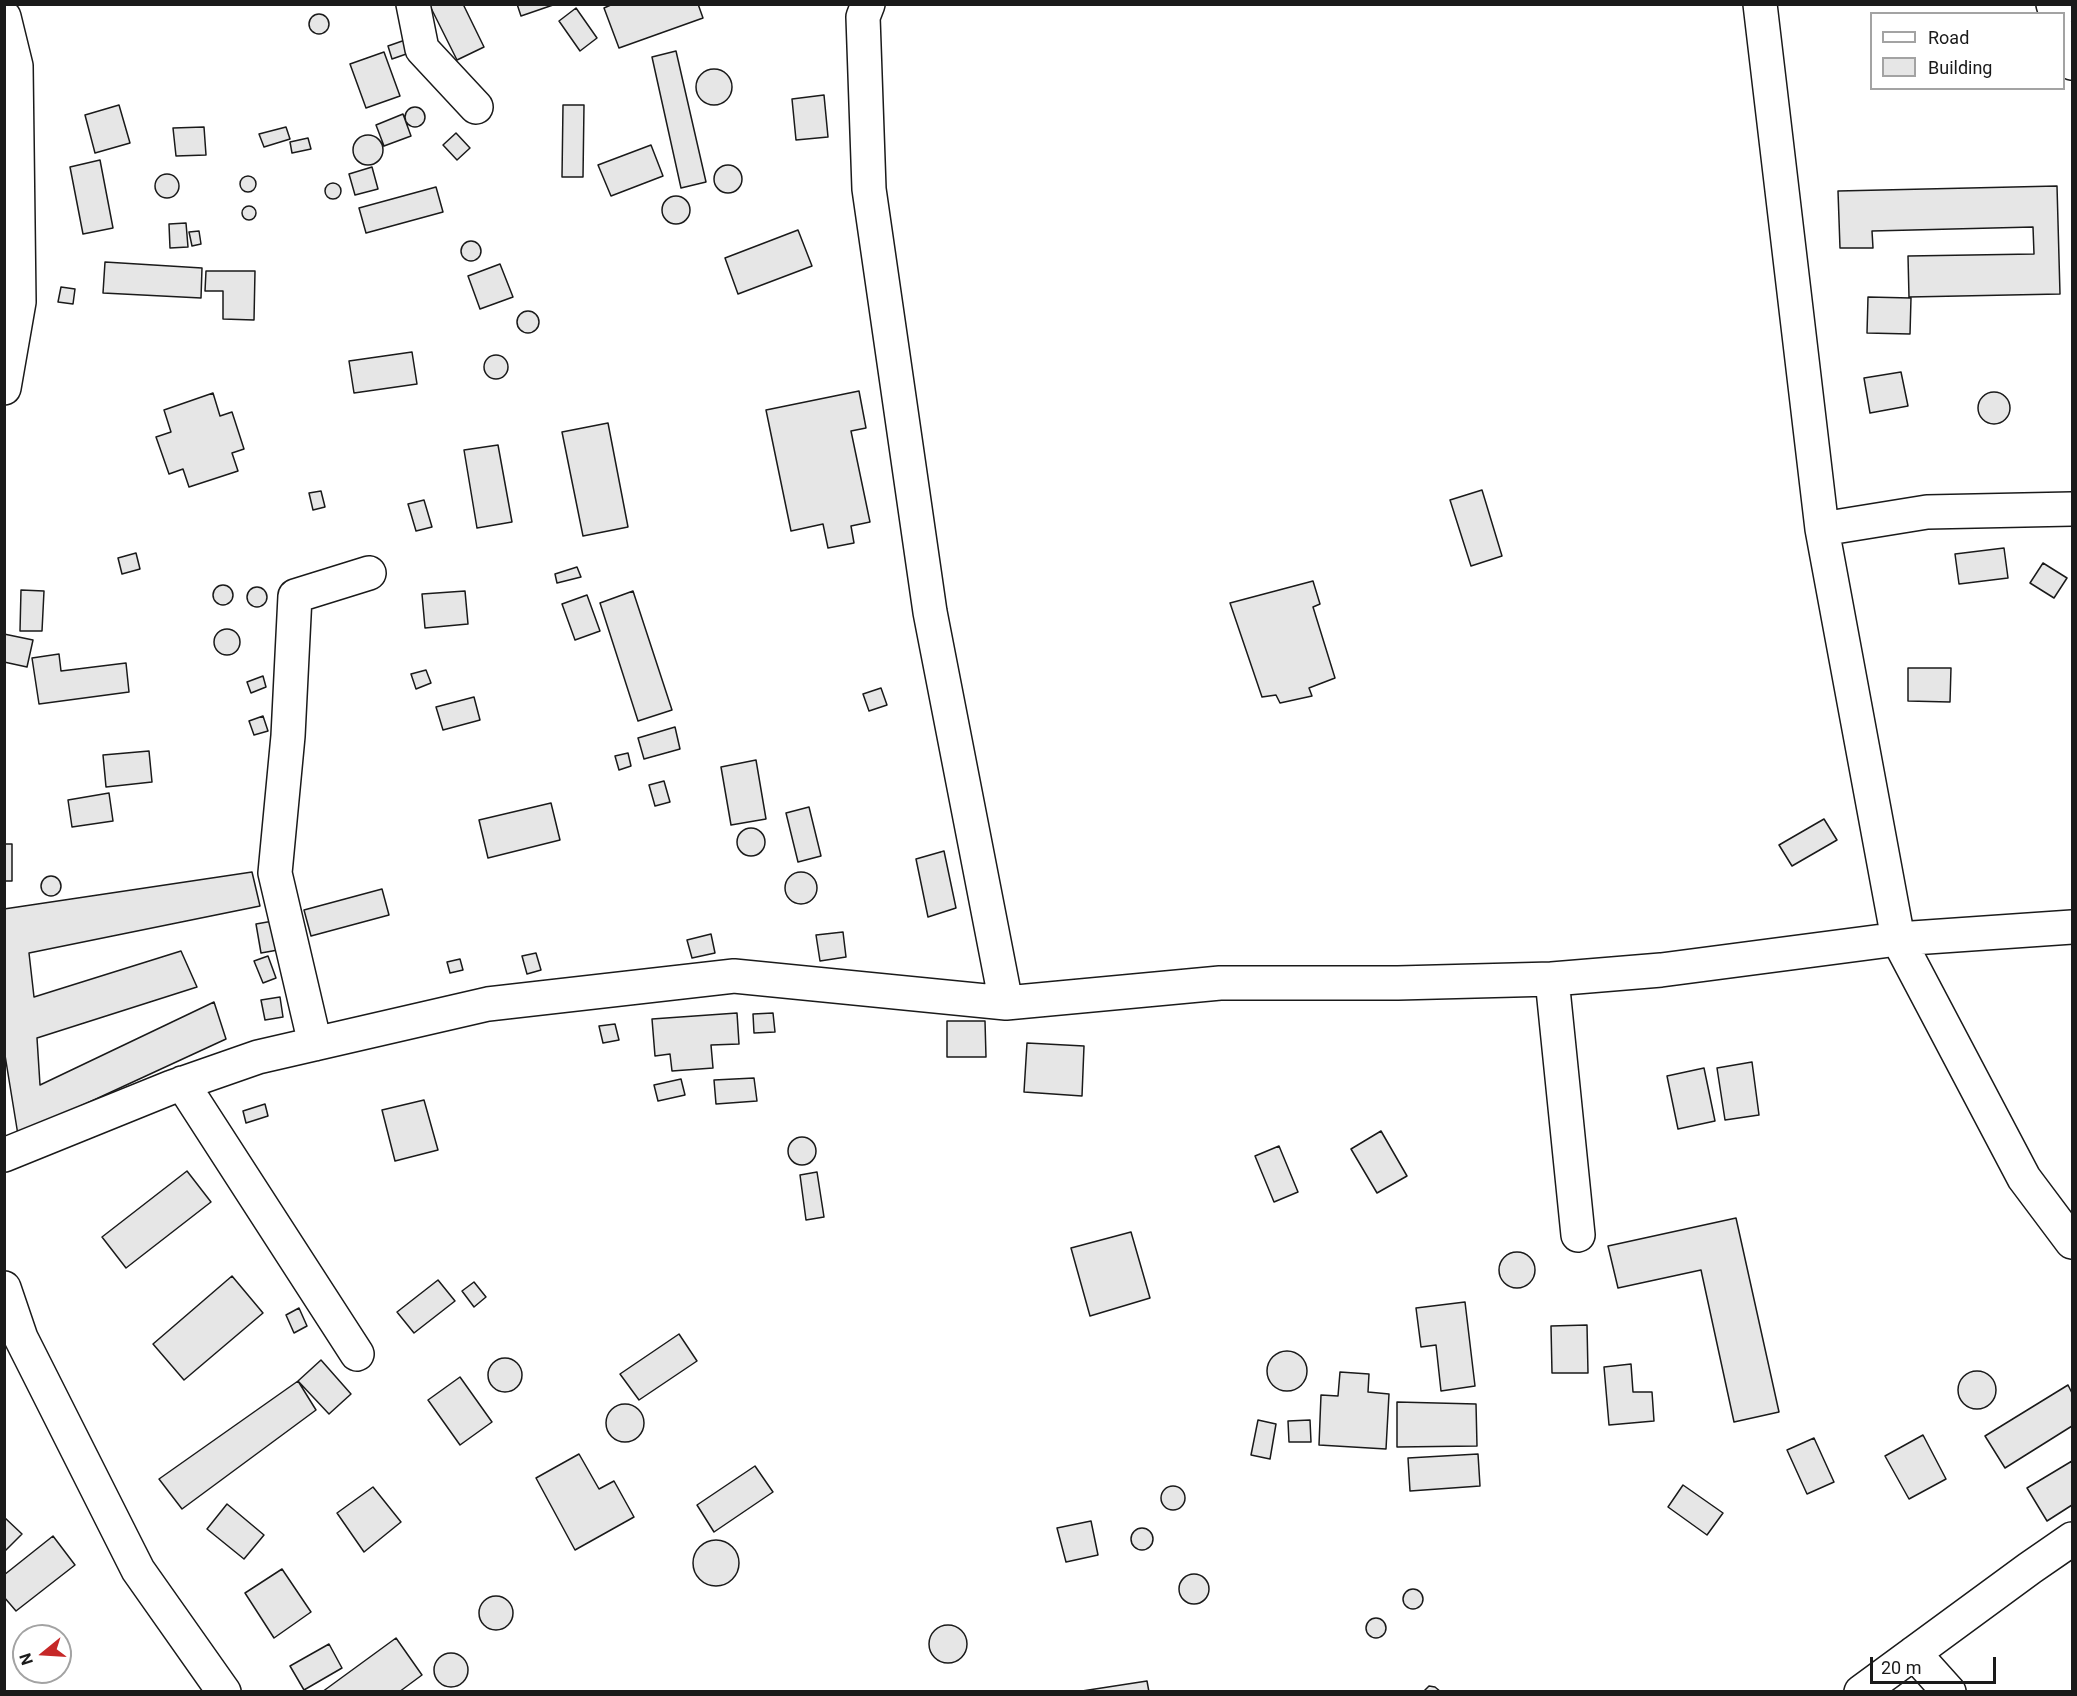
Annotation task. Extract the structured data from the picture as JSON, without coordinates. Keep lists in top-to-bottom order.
{
  "legend": ["Road", "Building"],
  "scale_bar": "20 m",
  "north": "left"
}
